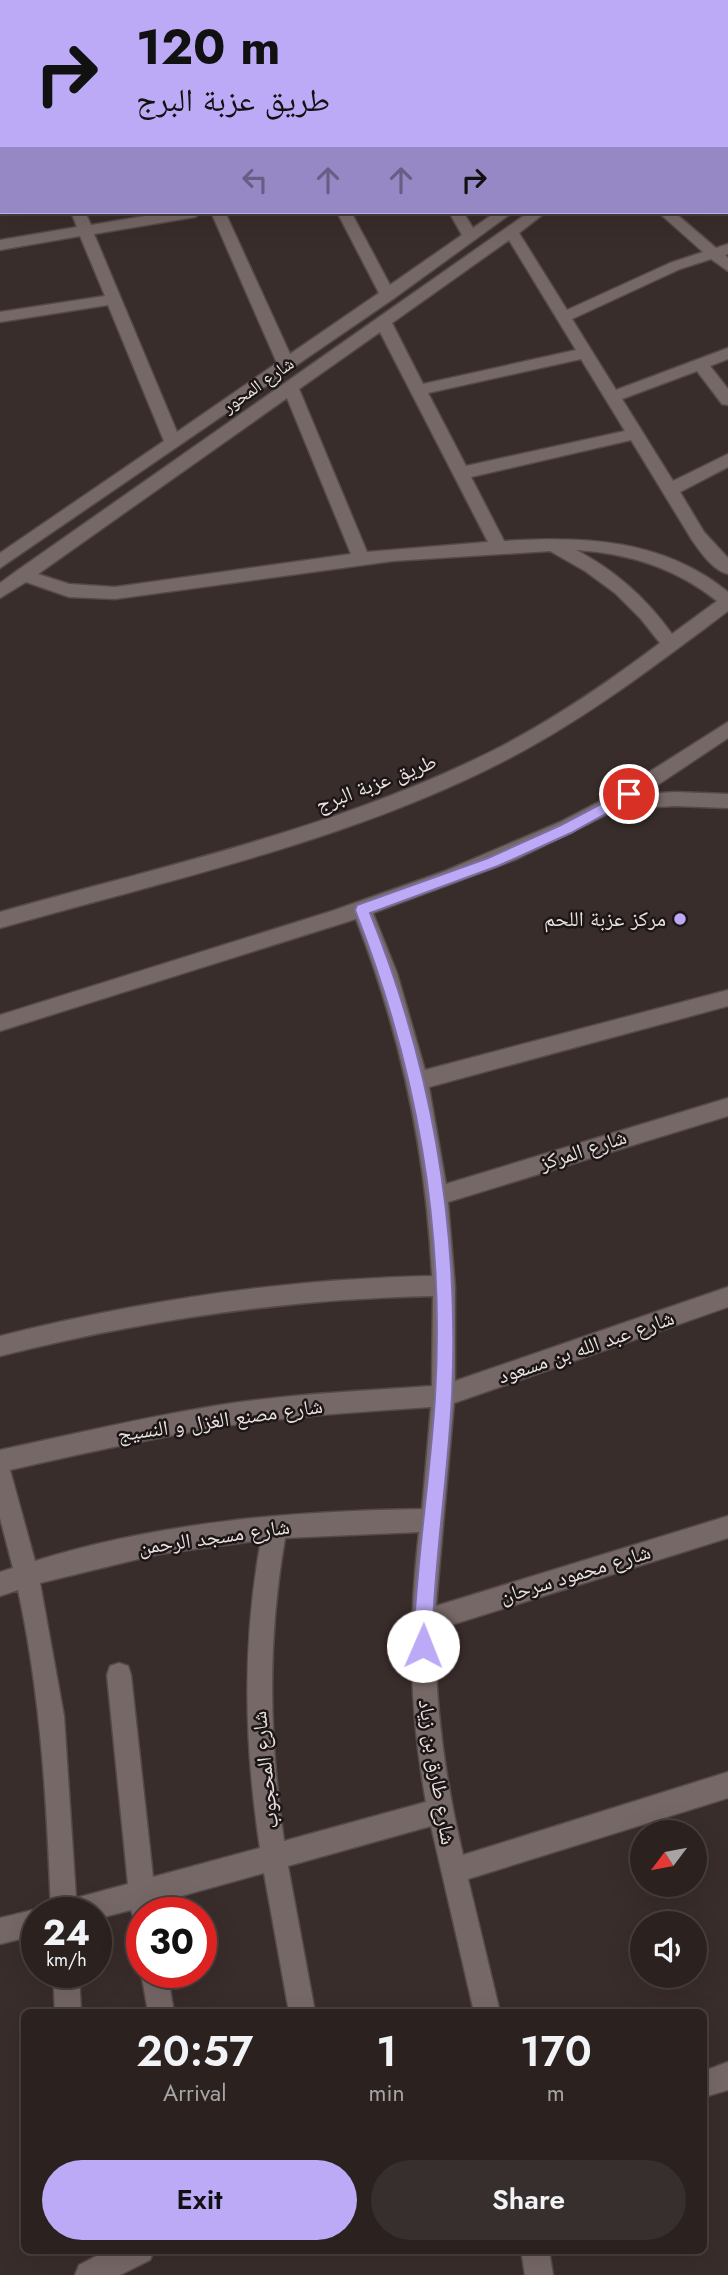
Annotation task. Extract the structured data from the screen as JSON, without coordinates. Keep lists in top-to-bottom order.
{
  "streets": {
    "street": [
      "شارع المحور",
      "طريق عزبة البرج",
      "شارع المركز",
      "شارع عبد الله بن مسعود",
      "شارع مصنع الغزل و النسيج",
      "شارع مسجد الرحمن",
      "شارع محمود سرحان",
      "شارع المحجوب",
      "شارع طارق بن زياد"
    ]
  },
  "crossings": [
    ["شارع المركز", "شارع طارق بن زياد"],
    ["شارع عبد الله بن مسعود", "شارع مصنع الغزل و النسيج"],
    ["شارع عبد الله بن مسعود", "شارع طارق بن زياد"],
    ["شارع مصنع الغزل و النسيج", "شارع طارق بن زياد"],
    ["شارع مسجد الرحمن", "شارع المحجوب"],
    ["شارع مسجد الرحمن", "شارع طارق بن زياد"],
    ["شارع محمود سرحان", "شارع طارق بن زياد"]
  ],
  "places": ["مركز عزبة اللحم"],
  "north": "bottom left",
  "page": {
    "turn": ["120 m", "طريق عزبة البرج"],
    "speed": "24 km/h",
    "limit": "30",
    "eta": [
      "20:57",
      "Arrival",
      "1",
      "min",
      "170",
      "m"
    ],
    "buttons": ["Exit", "Share"]
  }
}
